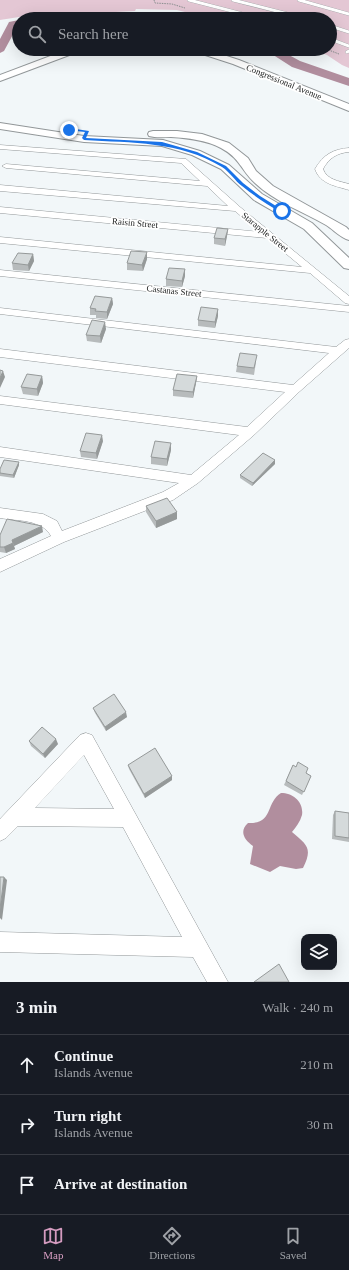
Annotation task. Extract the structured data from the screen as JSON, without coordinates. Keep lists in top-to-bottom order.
{
  "streets": {
    "street": [
      "Congressional Avenue",
      "Raisin Street",
      "Starapple Street",
      "Castanas Street"
    ]
  },
  "crossings": [
    ["Raisin Street", "Starapple Street"]
  ],
  "page": {
    "search": "Search here",
    "heading": ["3 min", "Walk · 240 m"],
    "list": [
      ["Continue", "Islands Avenue", "210 m"],
      ["Turn right", "Islands Avenue", "30 m"],
      "Arrive at destination"
    ],
    "nav": ["Map", "Directions", "Saved"]
  }
}
